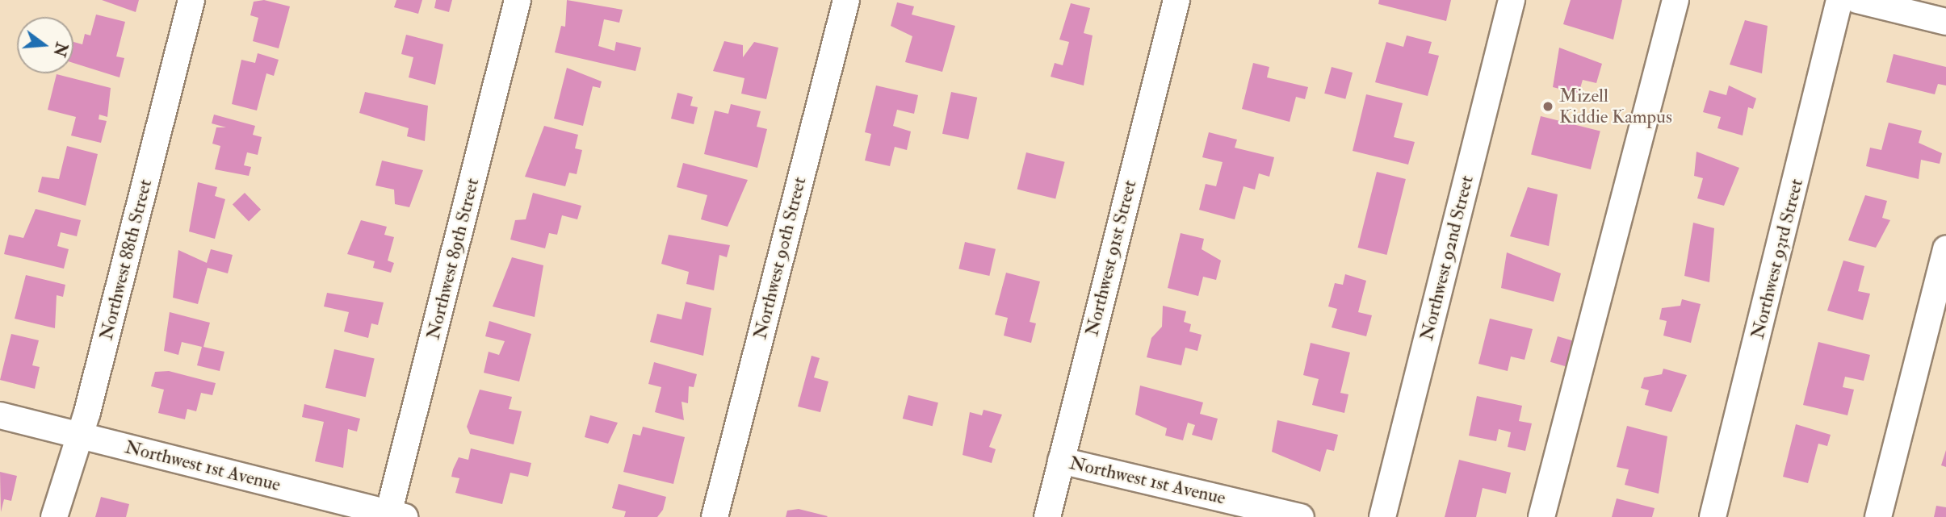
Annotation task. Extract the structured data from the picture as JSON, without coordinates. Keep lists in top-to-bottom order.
{
  "streets": {
    "street": [
      "Northwest 90th Street",
      "Northwest 91st Street",
      "Northwest 92nd Street",
      "Northwest 89th Street",
      "Northwest 93rd Street",
      "Northwest 88th Street",
      "Northwest 1st Avenue"
    ]
  },
  "crossings": [
    ["Northwest 91st Street", "Northwest 1st Avenue"],
    ["Northwest 89th Street", "Northwest 1st Avenue"],
    ["Northwest 88th Street", "Northwest 1st Avenue"]
  ],
  "places": ["Mizell Kiddie Kampus"],
  "north": "right"
}
